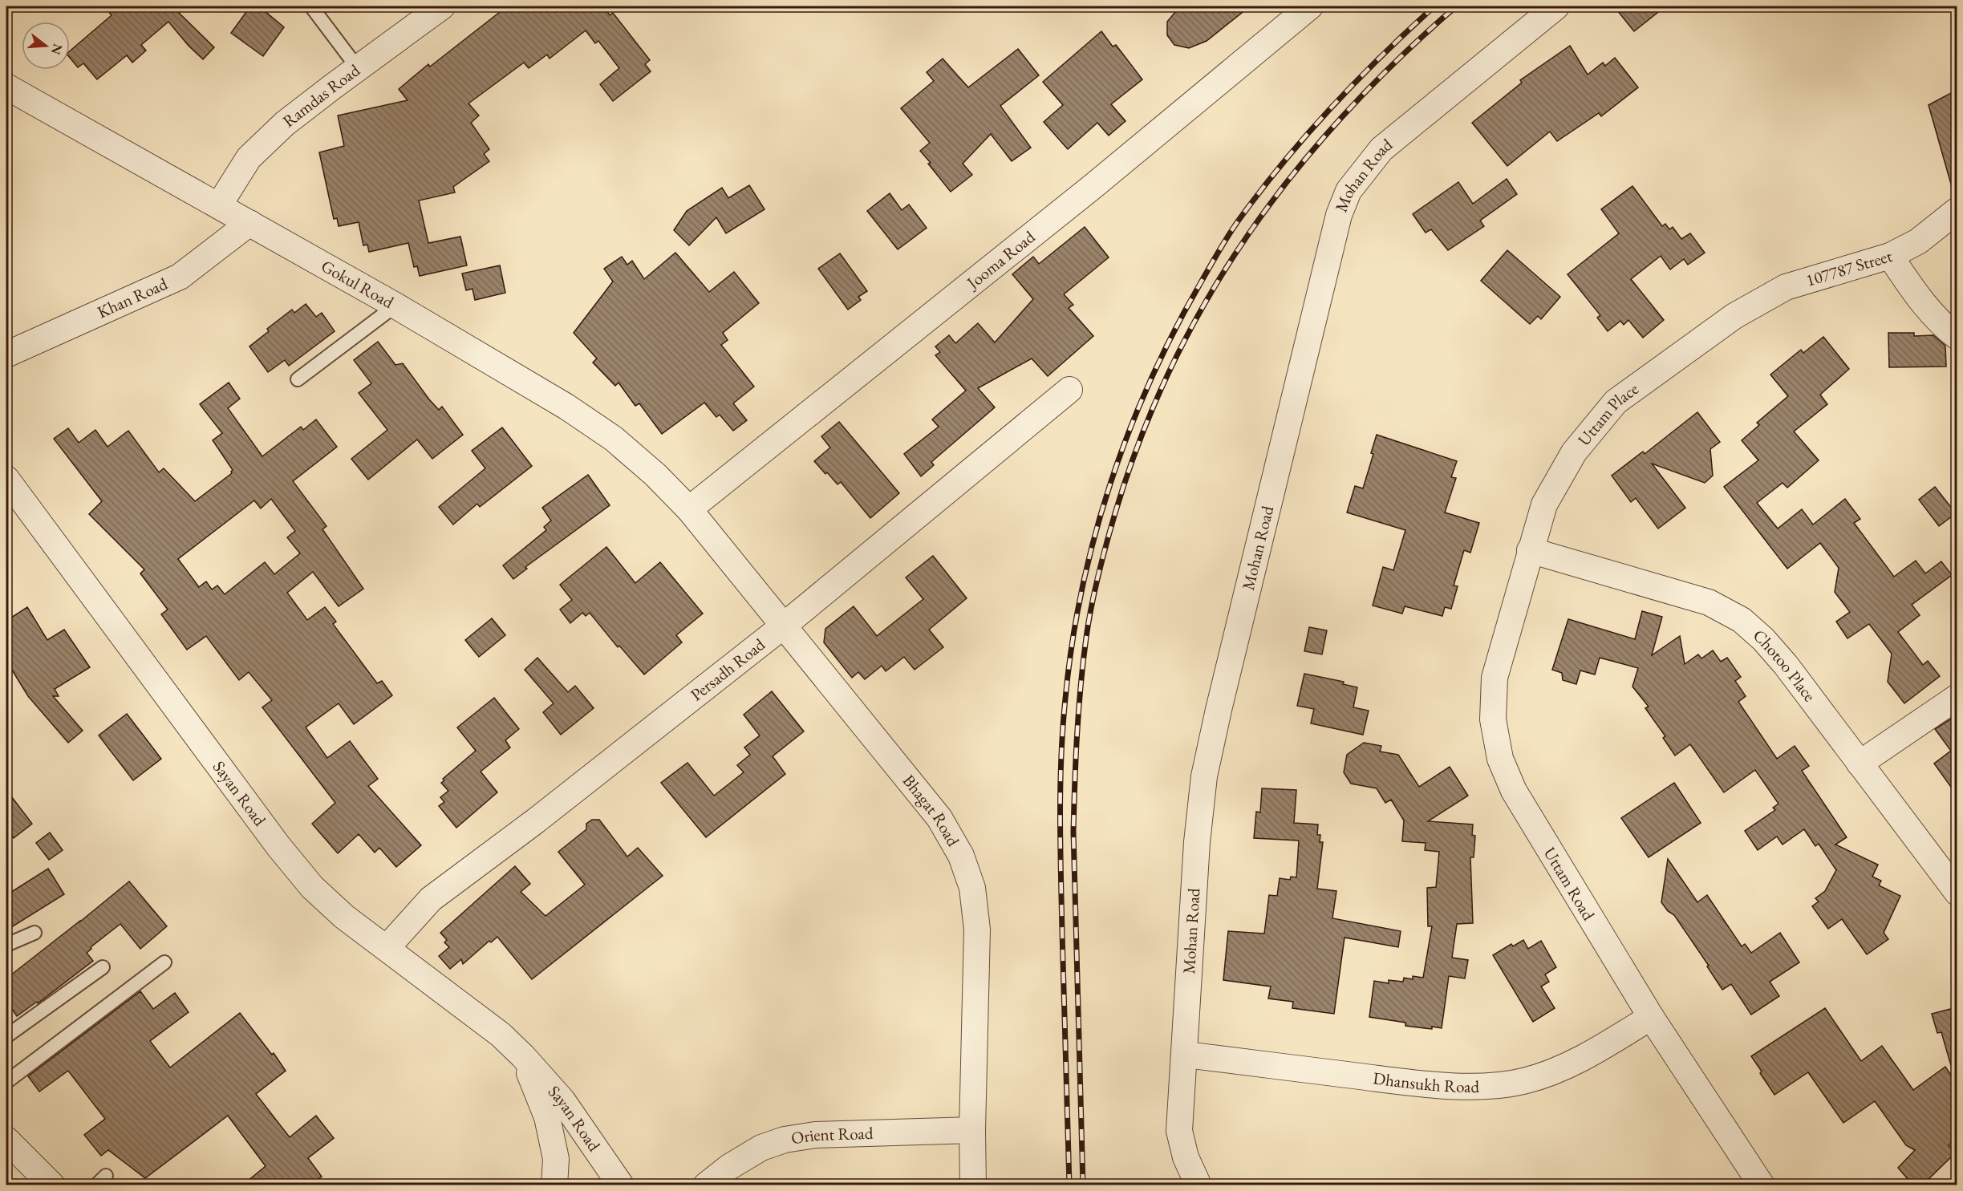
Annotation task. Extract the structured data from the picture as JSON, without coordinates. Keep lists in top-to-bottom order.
{
  "streets": {
    "street": [
      "Ramdas Road",
      "Mohan Road",
      "Jooma Road",
      "107787 Street",
      "Gokul Road",
      "Khan Road",
      "Uttam Place",
      "Chotoo Place",
      "Persadh Road",
      "Sayan Road",
      "Bhagat Road",
      "Uttam Road",
      "Dhansukh Road",
      "Orient Road"
    ]
  },
  "crossings": [
    ["Ramdas Road", "Gokul Road"],
    ["Mohan Road", "Dhansukh Road"],
    ["Jooma Road", "Gokul Road"],
    ["Jooma Road", "Bhagat Road"],
    ["107787 Street", "Uttam Place"],
    ["Gokul Road", "Khan Road"],
    ["Gokul Road", "Bhagat Road"],
    ["Uttam Place", "Chotoo Place"],
    ["Uttam Place", "Uttam Road"],
    ["Chotoo Place", "Uttam Road"],
    ["Persadh Road", "Sayan Road"],
    ["Persadh Road", "Bhagat Road"],
    ["Bhagat Road", "Orient Road"],
    ["Uttam Road", "Dhansukh Road"]
  ],
  "north": "right"
}
